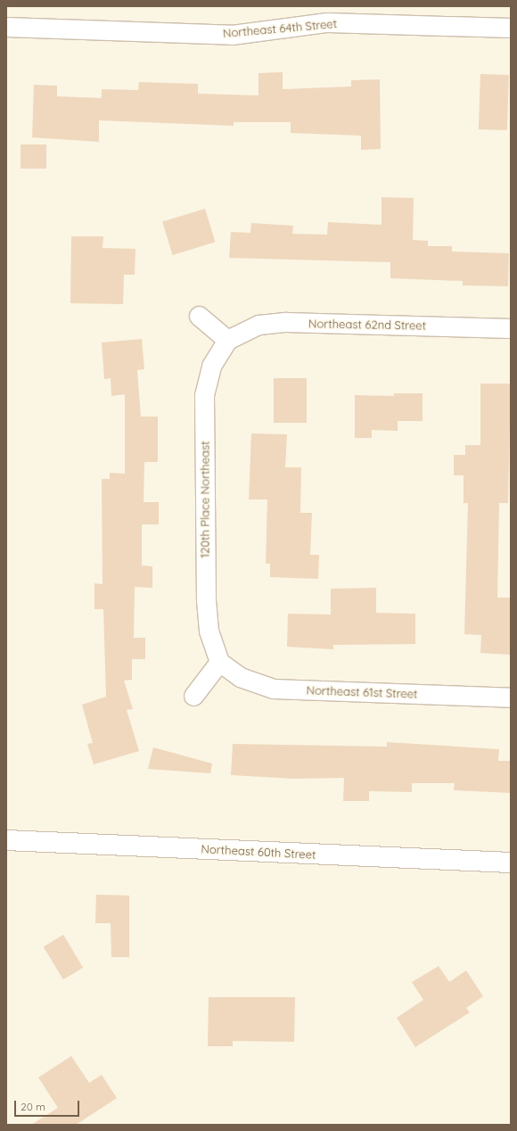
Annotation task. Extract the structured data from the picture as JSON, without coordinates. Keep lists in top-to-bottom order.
{
  "streets": {
    "street": [
      "Northeast 64th Street",
      "Northeast 62nd Street",
      "120th Place Northeast",
      "Northeast 61st Street",
      "Northeast 60th Street"
    ]
  },
  "crossings": [
    ["Northeast 62nd Street", "120th Place Northeast"],
    ["120th Place Northeast", "Northeast 61st Street"]
  ],
  "scale_bar": "20 m"
}
